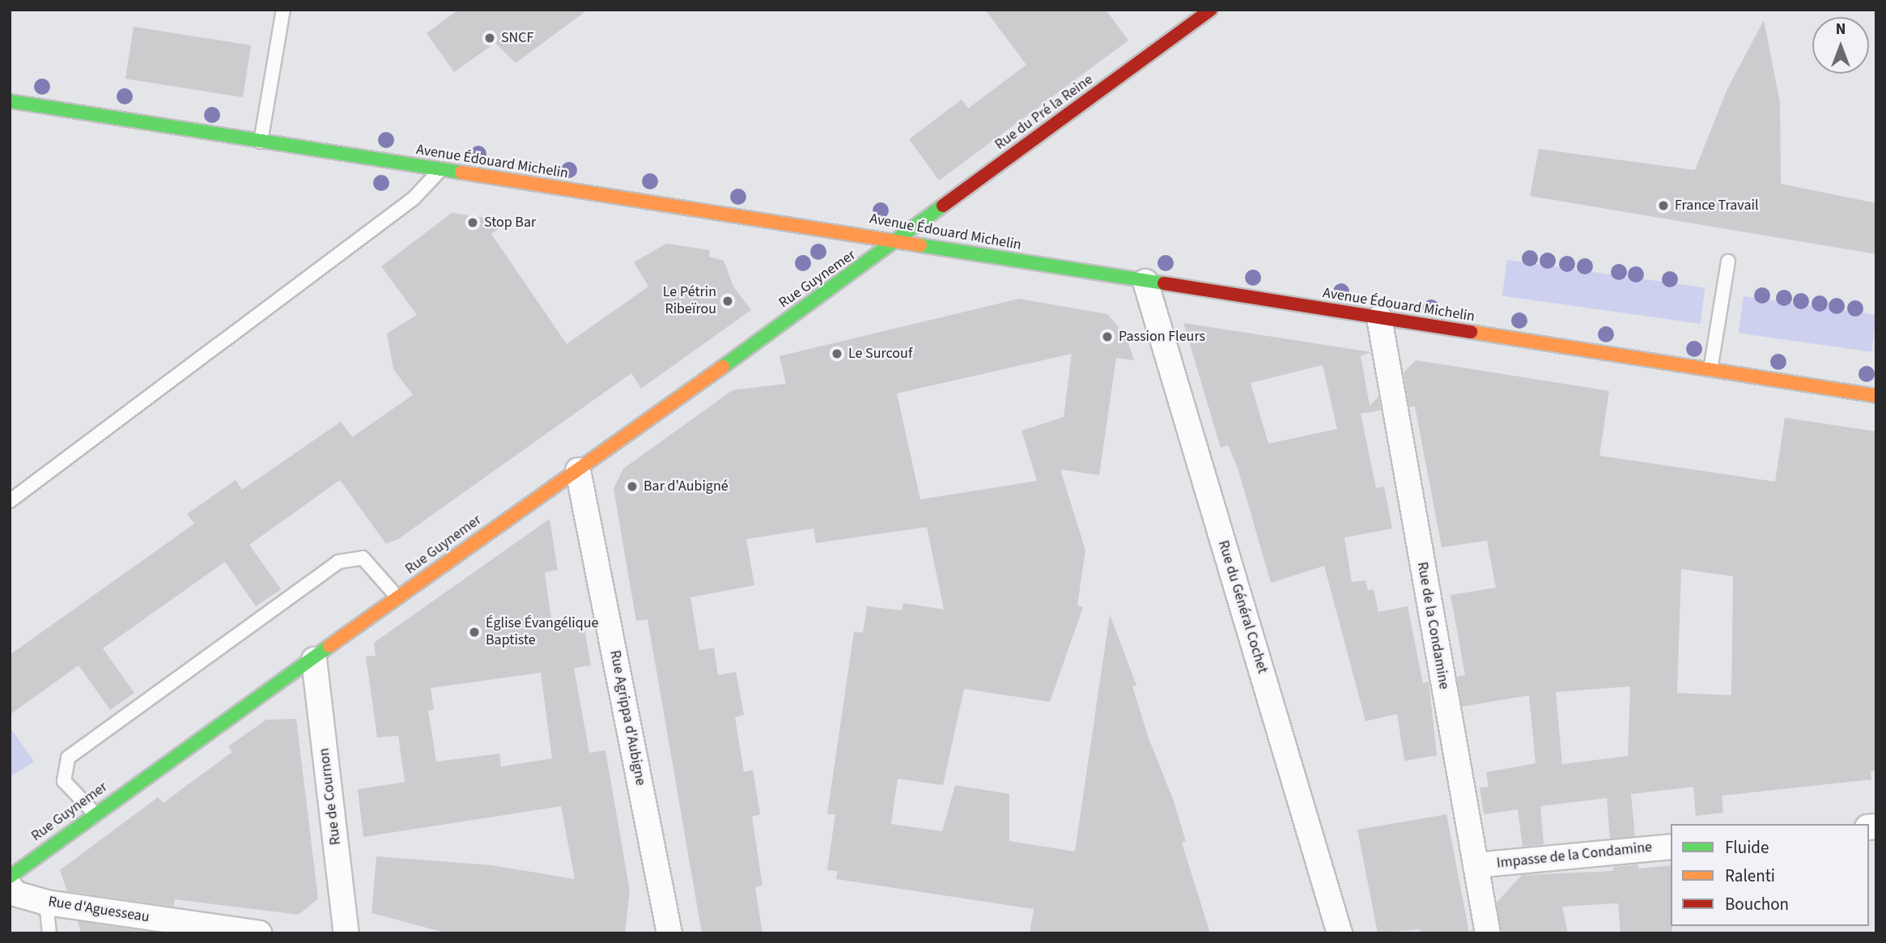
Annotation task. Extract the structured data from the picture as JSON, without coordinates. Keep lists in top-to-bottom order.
{
  "streets": {
    "main road": ["Rue du Pré la Reine", "Avenue Édouard Michelin", "Rue Guynemer"],
    "street": [
      "Rue du Général Cochet",
      "Rue de la Condamine",
      "Rue Agrippa d'Aubigne",
      "Rue de Cournon",
      "Impasse de la Condamine",
      "Rue d'Aguesseau"
    ]
  },
  "crossings": [
    ["Rue du Pré la Reine", "Avenue Édouard Michelin"],
    ["Rue du Pré la Reine", "Rue Guynemer"],
    ["Avenue Édouard Michelin", "Rue Guynemer"],
    ["Avenue Édouard Michelin", "Rue du Général Cochet"],
    ["Avenue Édouard Michelin", "Rue de la Condamine"],
    ["Rue Guynemer", "Rue Agrippa d'Aubigne"],
    ["Rue Guynemer", "Rue de Cournon"],
    ["Rue de la Condamine", "Impasse de la Condamine"]
  ],
  "places": [
    "SNCF",
    "France Travail",
    "Stop Bar",
    "Le Pétrin Ribeïrou",
    "Passion Fleurs",
    "Le Surcouf",
    "Bar d'Aubigné",
    "Église Évangélique Baptiste"
  ],
  "legend": ["Fluide", "Ralenti", "Bouchon"],
  "north": "top"
}
